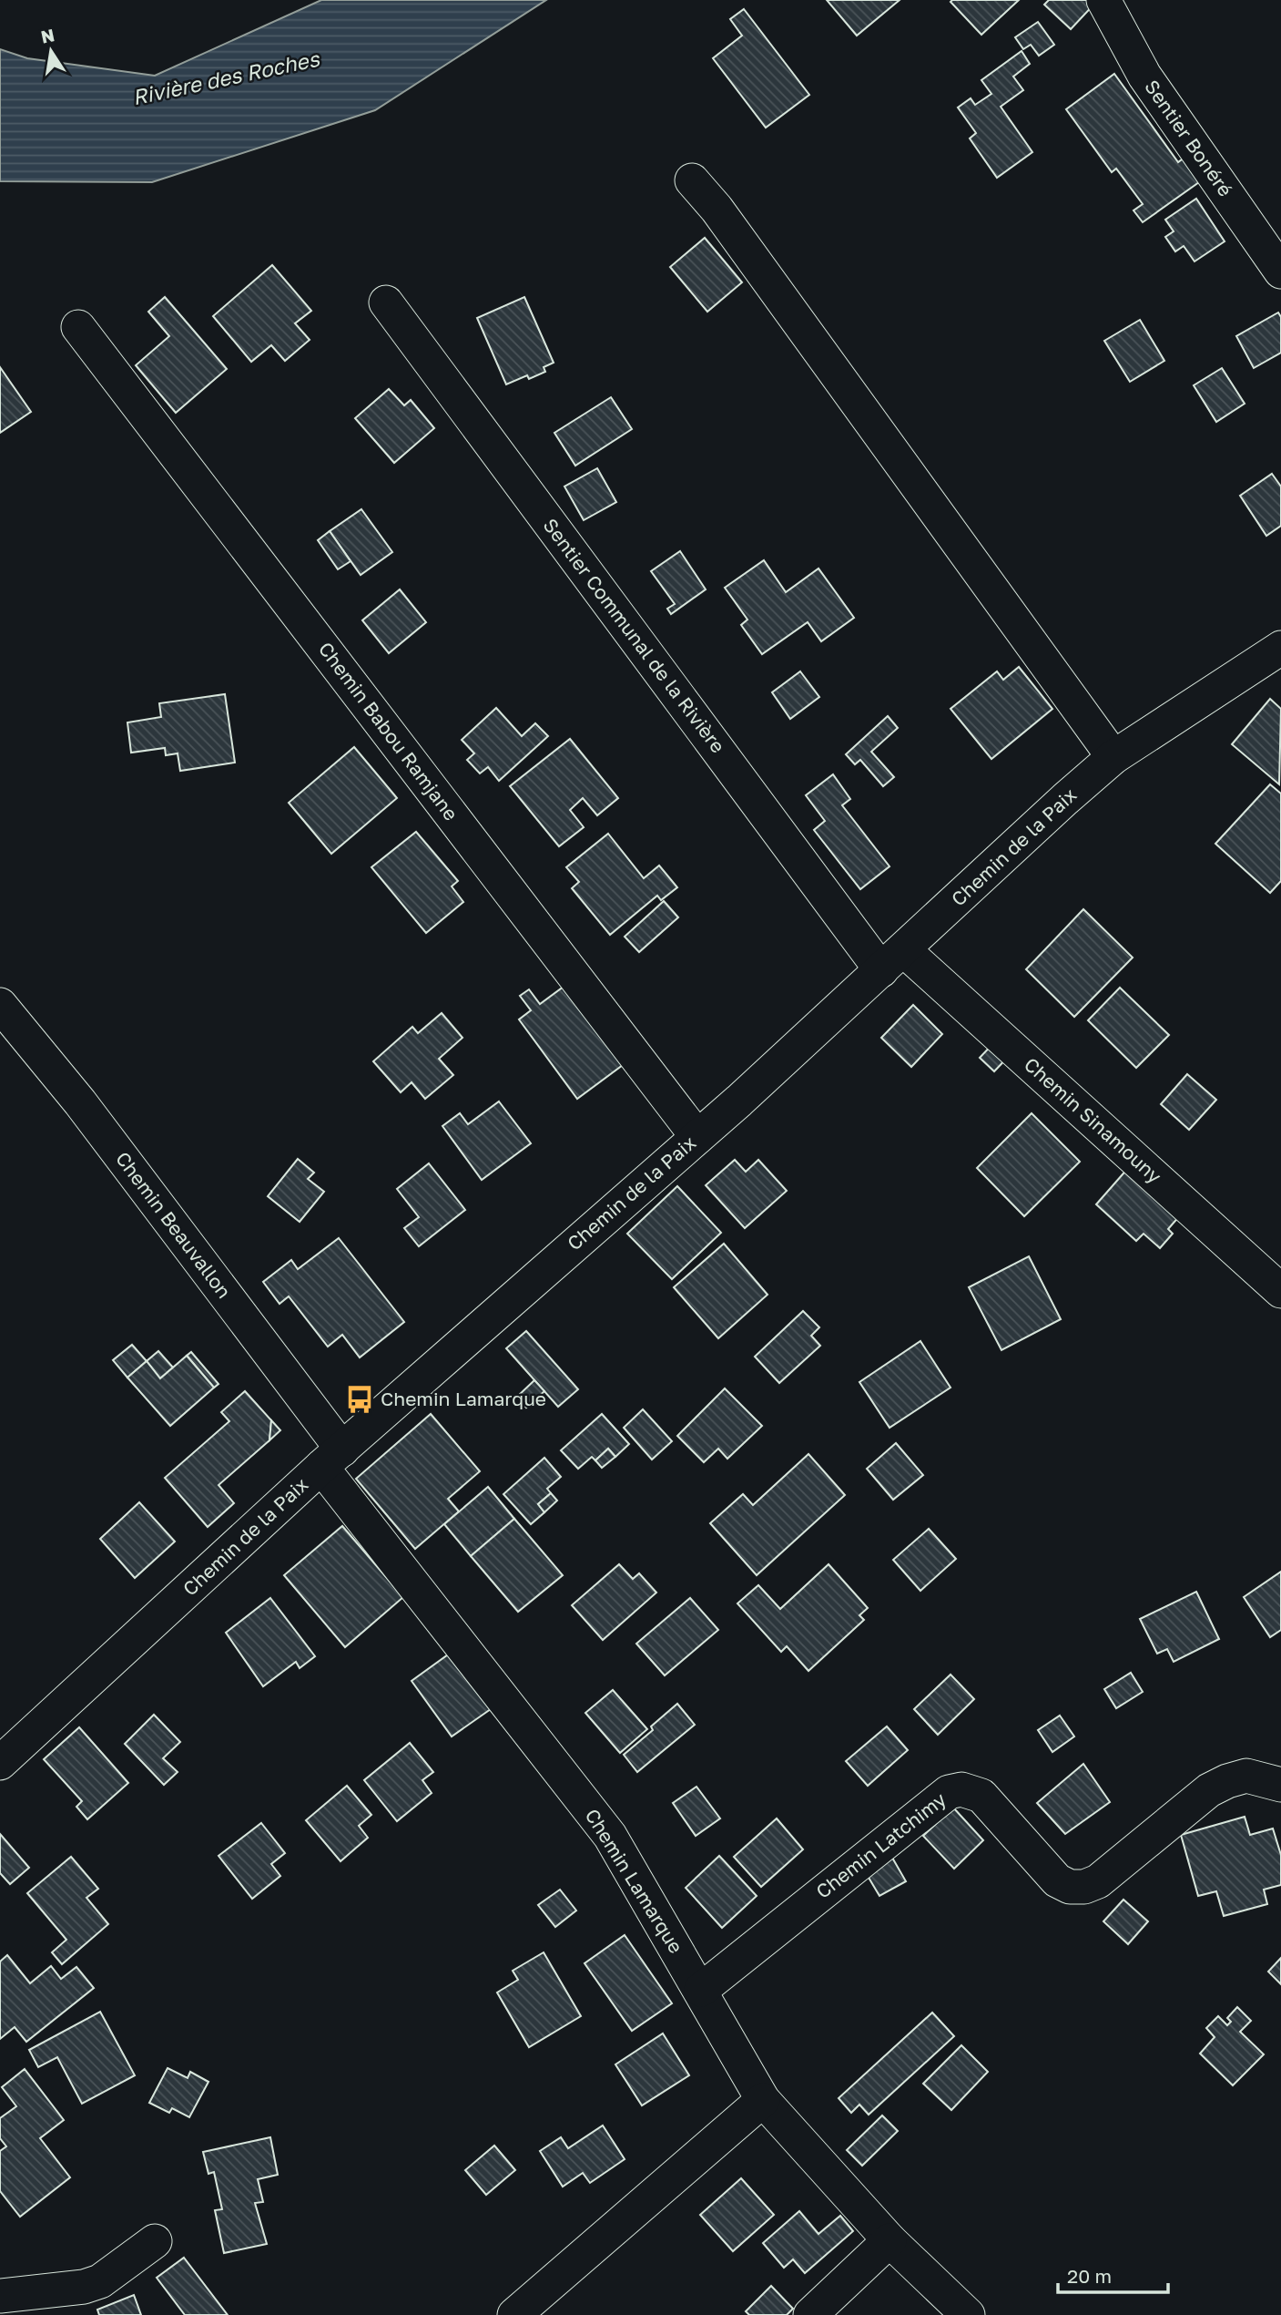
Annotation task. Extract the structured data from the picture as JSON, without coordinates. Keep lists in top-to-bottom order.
{
  "streets": {
    "street": [
      "Sentier Bonéré",
      "Sentier Communal de la Rivière",
      "Chemin Babou Ramjane",
      "Chemin de la Paix",
      "Chemin Sinamouny",
      "Chemin Beauvallon",
      "Chemin Latchimy",
      "Chemin Lamarque"
    ]
  },
  "crossings": [
    ["Sentier Communal de la Rivière", "Chemin de la Paix"],
    ["Sentier Communal de la Rivière", "Chemin Sinamouny"],
    ["Chemin Babou Ramjane", "Chemin de la Paix"],
    ["Chemin de la Paix", "Chemin Sinamouny"],
    ["Chemin de la Paix", "Chemin Beauvallon"],
    ["Chemin de la Paix", "Chemin Lamarque"],
    ["Chemin Beauvallon", "Chemin Lamarque"],
    ["Chemin Latchimy", "Chemin Lamarque"]
  ],
  "water": ["Rivière des Roches"],
  "places": {
    "bus stop": ["Chemin Lamarque"]
  },
  "scale_bar": "20 m",
  "north": "top"
}
